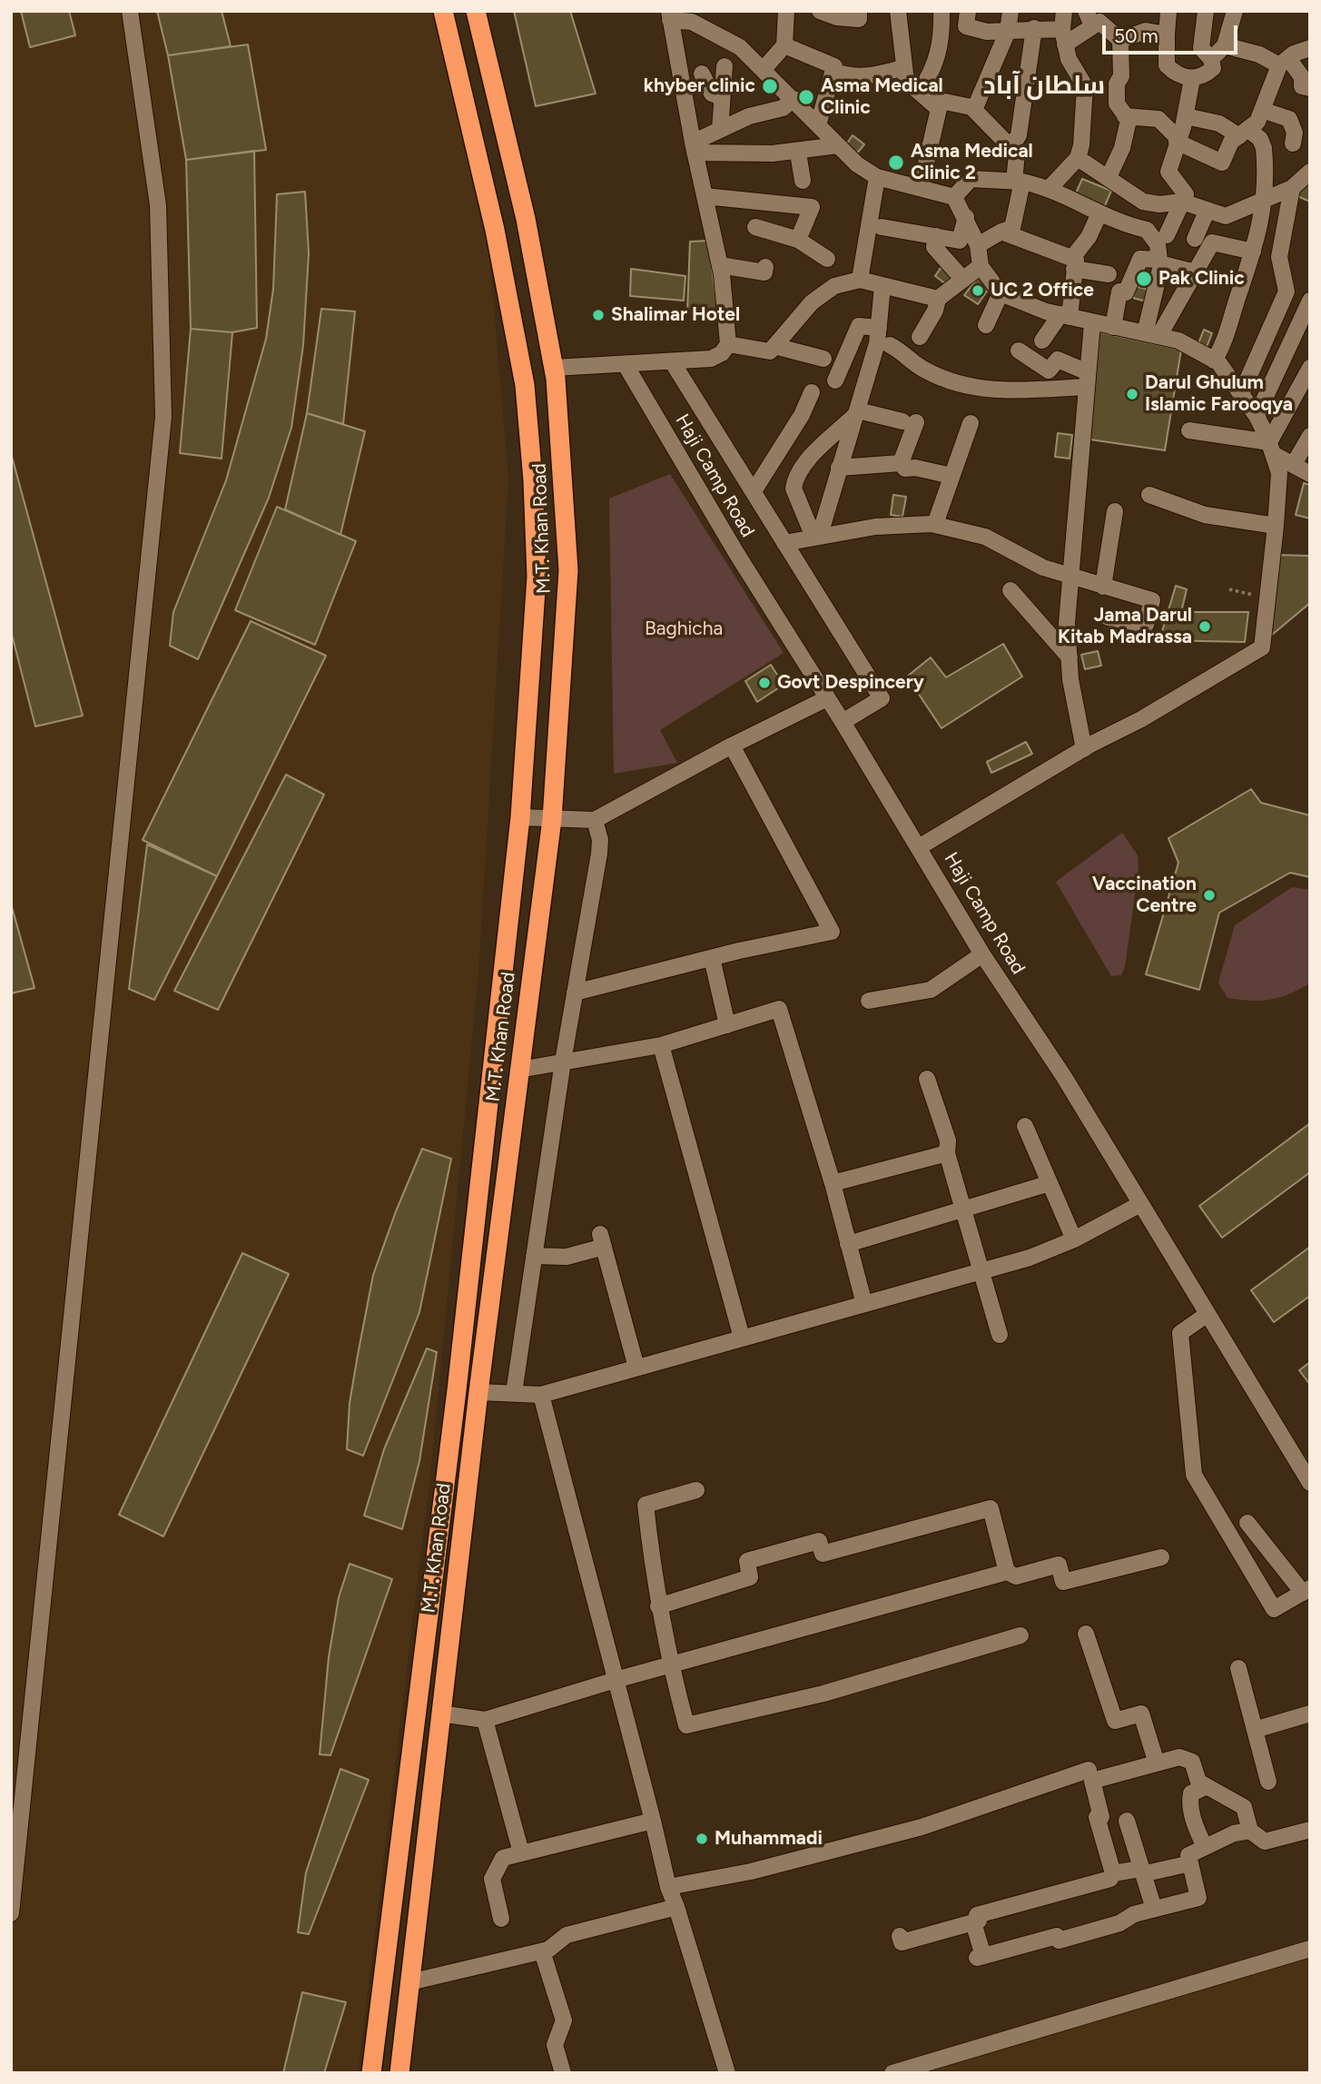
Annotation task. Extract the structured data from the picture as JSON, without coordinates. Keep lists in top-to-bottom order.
{
  "streets": {
    "highway": ["M.T. Khan Road"],
    "street": ["Haji Camp Road"]
  },
  "districts": ["سلطان آباد"],
  "parks": ["Baghicha"],
  "places": [
    "khyber clinic",
    "Asma Medical Clinic",
    "Asma Medical Clinic 2",
    "Pak Clinic",
    "UC 2 Office",
    "Shalimar Hotel",
    "Darul Ghulum Islamic Farooqya",
    "Jama Darul Kitab Madrassa",
    "Govt Despincery",
    "Vaccination Centre",
    "Muhammadi"
  ],
  "scale_bar": "50 m"
}
